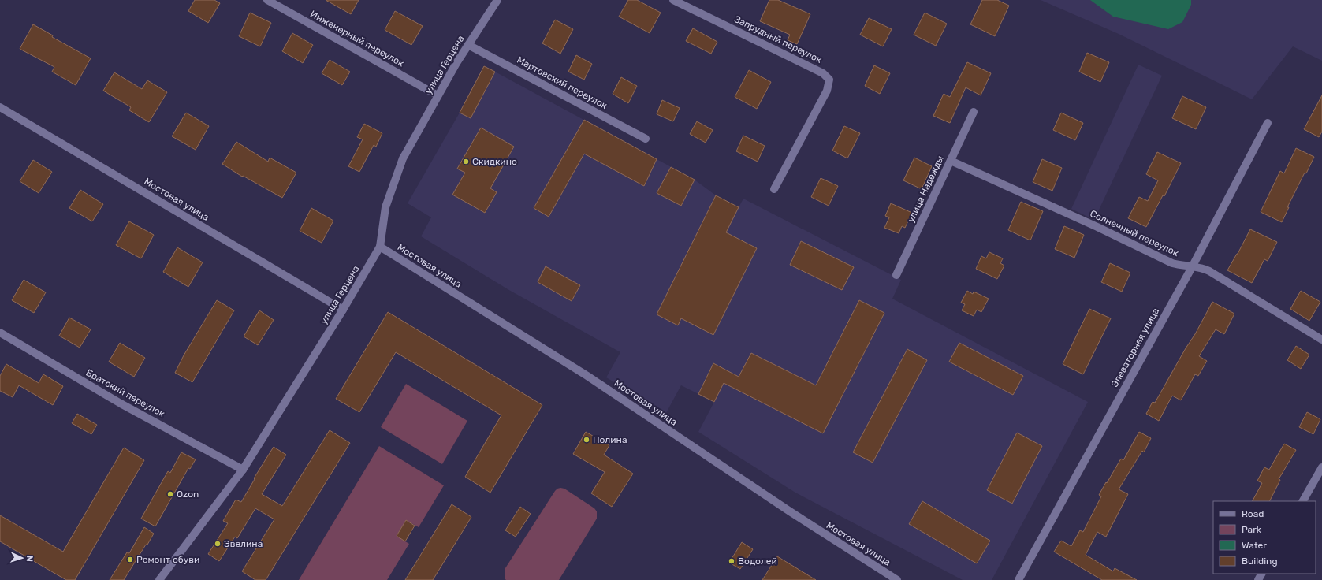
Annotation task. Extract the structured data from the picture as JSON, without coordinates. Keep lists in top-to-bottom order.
{
  "streets": {
    "street": [
      "Инженерный переулок",
      "Запрудный переулок",
      "улица Герцена",
      "Мартовский переулок",
      "улица Надежды",
      "Мостовая улица",
      "Солнечный переулок",
      "Элеваторная улица",
      "Братский переулок"
    ]
  },
  "crossings": [
    ["Инженерный переулок", "улица Герцена"],
    ["улица Герцена", "Мартовский переулок"],
    ["улица Герцена", "Мостовая улица"],
    ["улица Герцена", "Братский переулок"],
    ["улица Надежды", "Солнечный переулок"],
    ["Солнечный переулок", "Элеваторная улица"]
  ],
  "places": [
    "Скидкино",
    "Полина",
    "Ozon",
    "Эвелина",
    "Ремонт обуви",
    "Водолей"
  ],
  "legend": [
    "Road",
    "Park",
    "Water",
    "Building"
  ],
  "north": "right"
}
